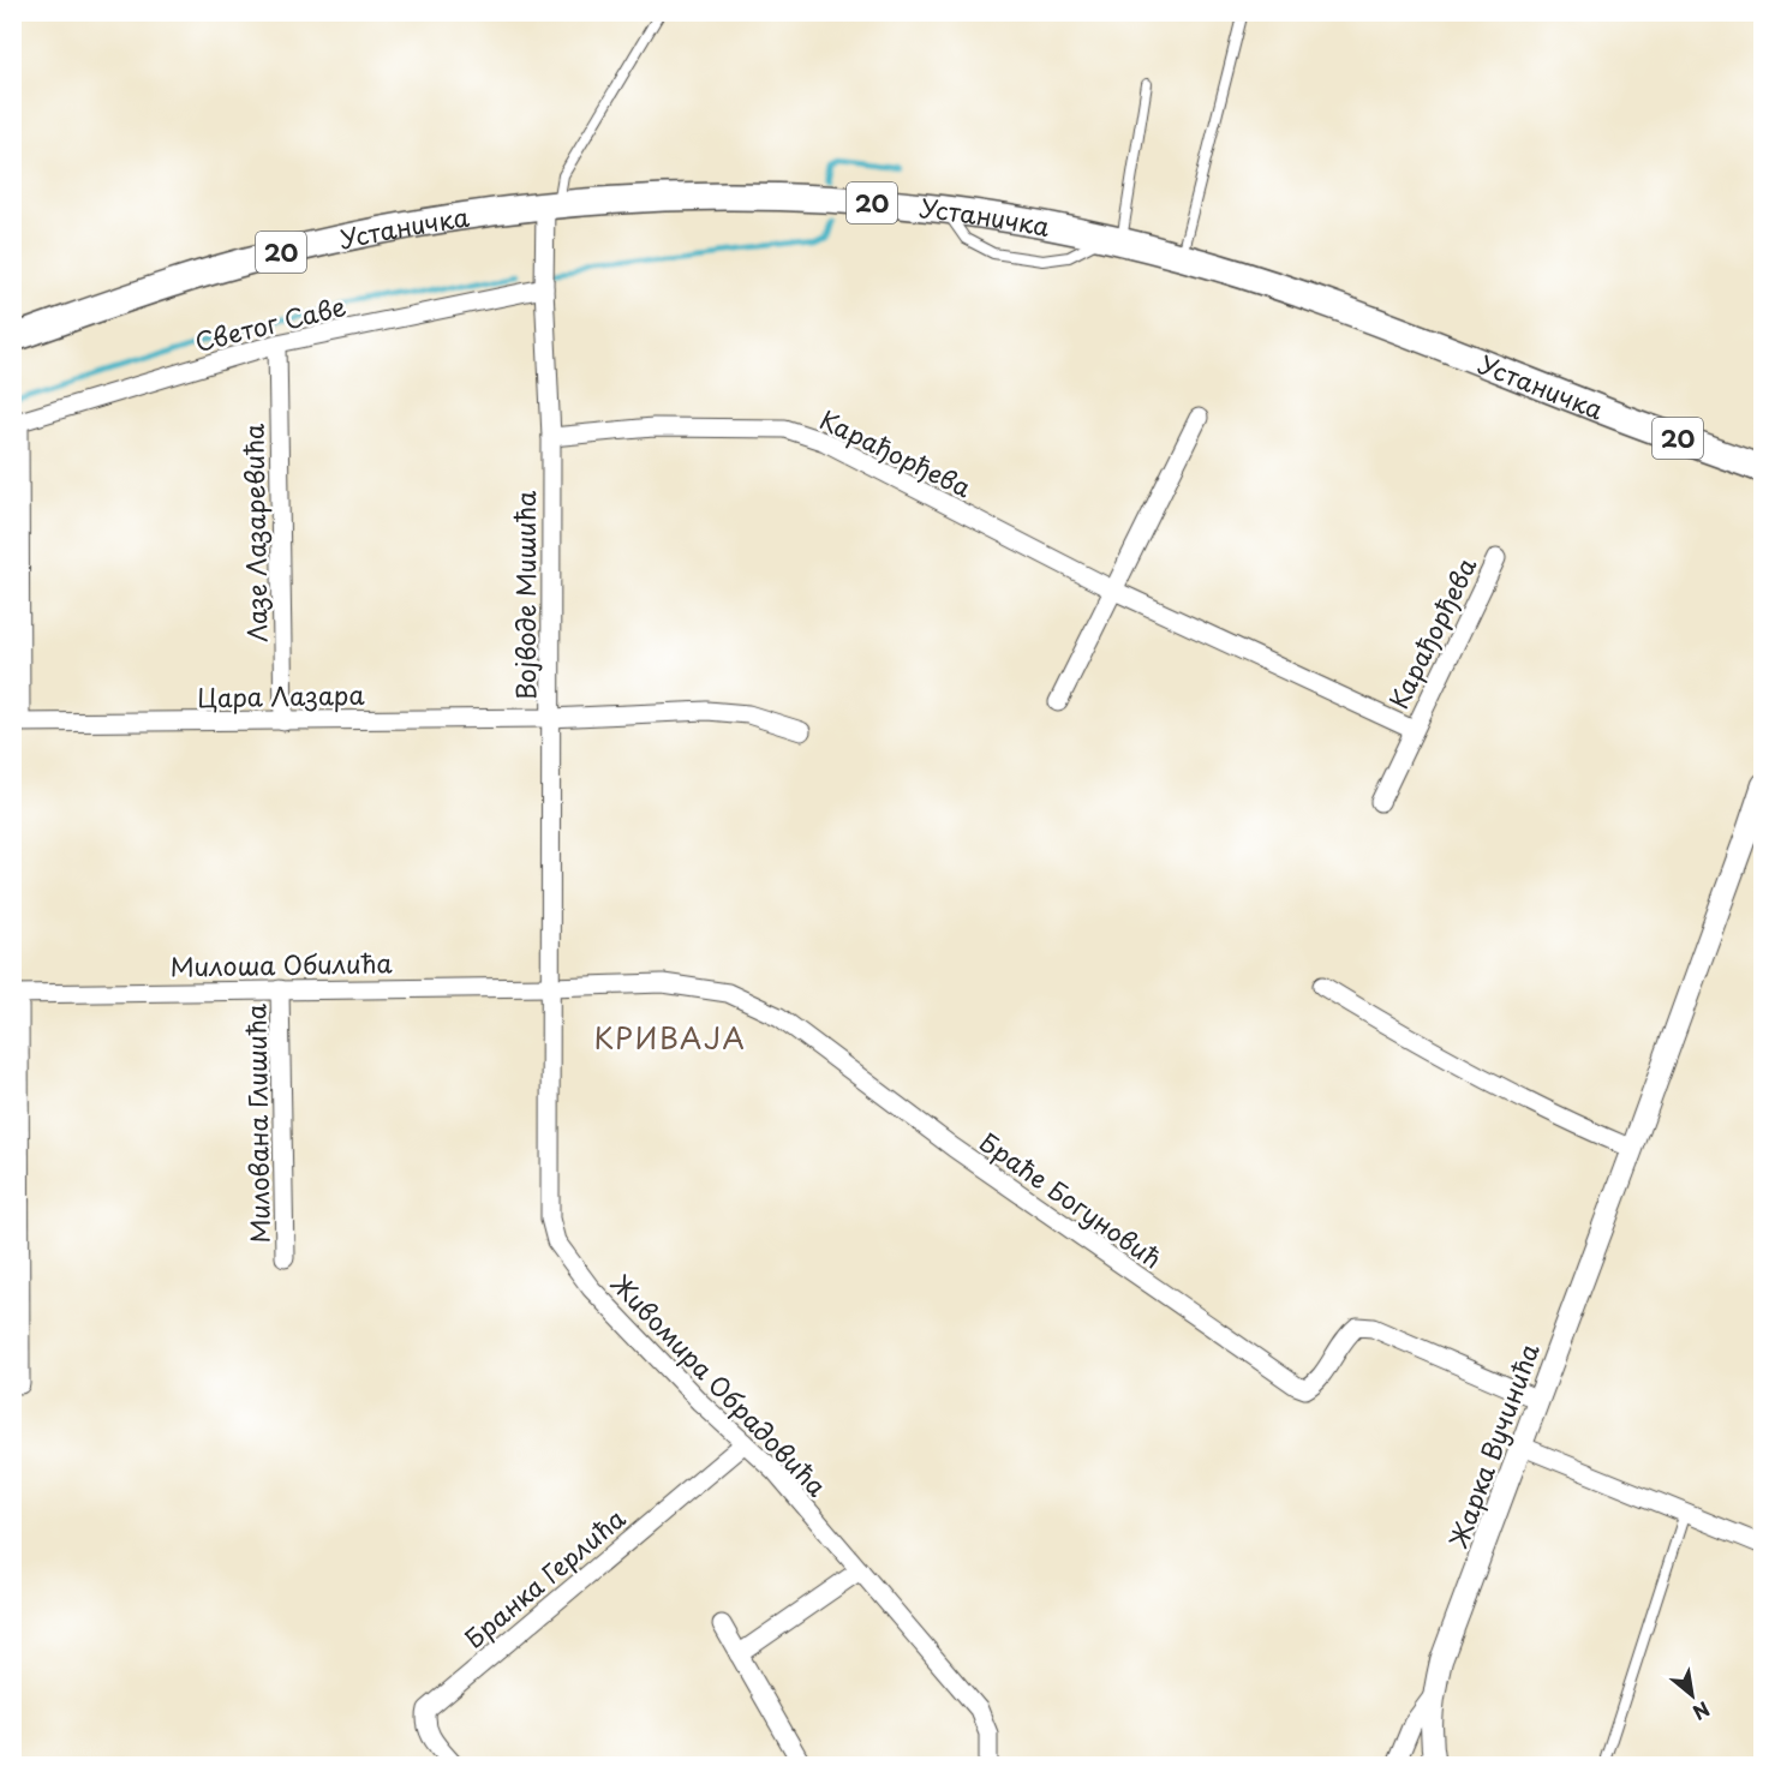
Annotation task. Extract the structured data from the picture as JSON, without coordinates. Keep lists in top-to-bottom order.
{
  "streets": {
    "main road": ["20", "Устаничка"],
    "street": [
      "Светог Саве",
      "Карађорђева",
      "Лазе Лазаревића",
      "Војводе Мишића",
      "Цара Лазара",
      "Милоша Обилића",
      "Милована Глишића",
      "Браће Богуновић",
      "Живомира Обрадовића",
      "Жарка Вучинића",
      "Бранка Герлића"
    ]
  },
  "crossings": [
    ["Устаничка", "Војводе Мишића"],
    ["Светог Саве", "Лазе Лазаревића"],
    ["Светог Саве", "Војводе Мишића"],
    ["Карађорђева", "Војводе Мишића"],
    ["Лазе Лазаревића", "Цара Лазара"],
    ["Војводе Мишића", "Цара Лазара"],
    ["Војводе Мишића", "Милоша Обилића"],
    ["Војводе Мишића", "Браће Богуновић"],
    ["Војводе Мишића", "Живомира Обрадовића"],
    ["Милоша Обилића", "Милована Глишића"],
    ["Милоша Обилића", "Браће Богуновић"],
    ["Милоша Обилића", "Живомира Обрадовића"],
    ["Браће Богуновић", "Живомира Обрадовића"],
    ["Браће Богуновић", "Жарка Вучинића"],
    ["Живомира Обрадовића", "Бранка Герлића"]
  ],
  "districts": ["КРИВАЈА"],
  "north": "bottom right"
}
